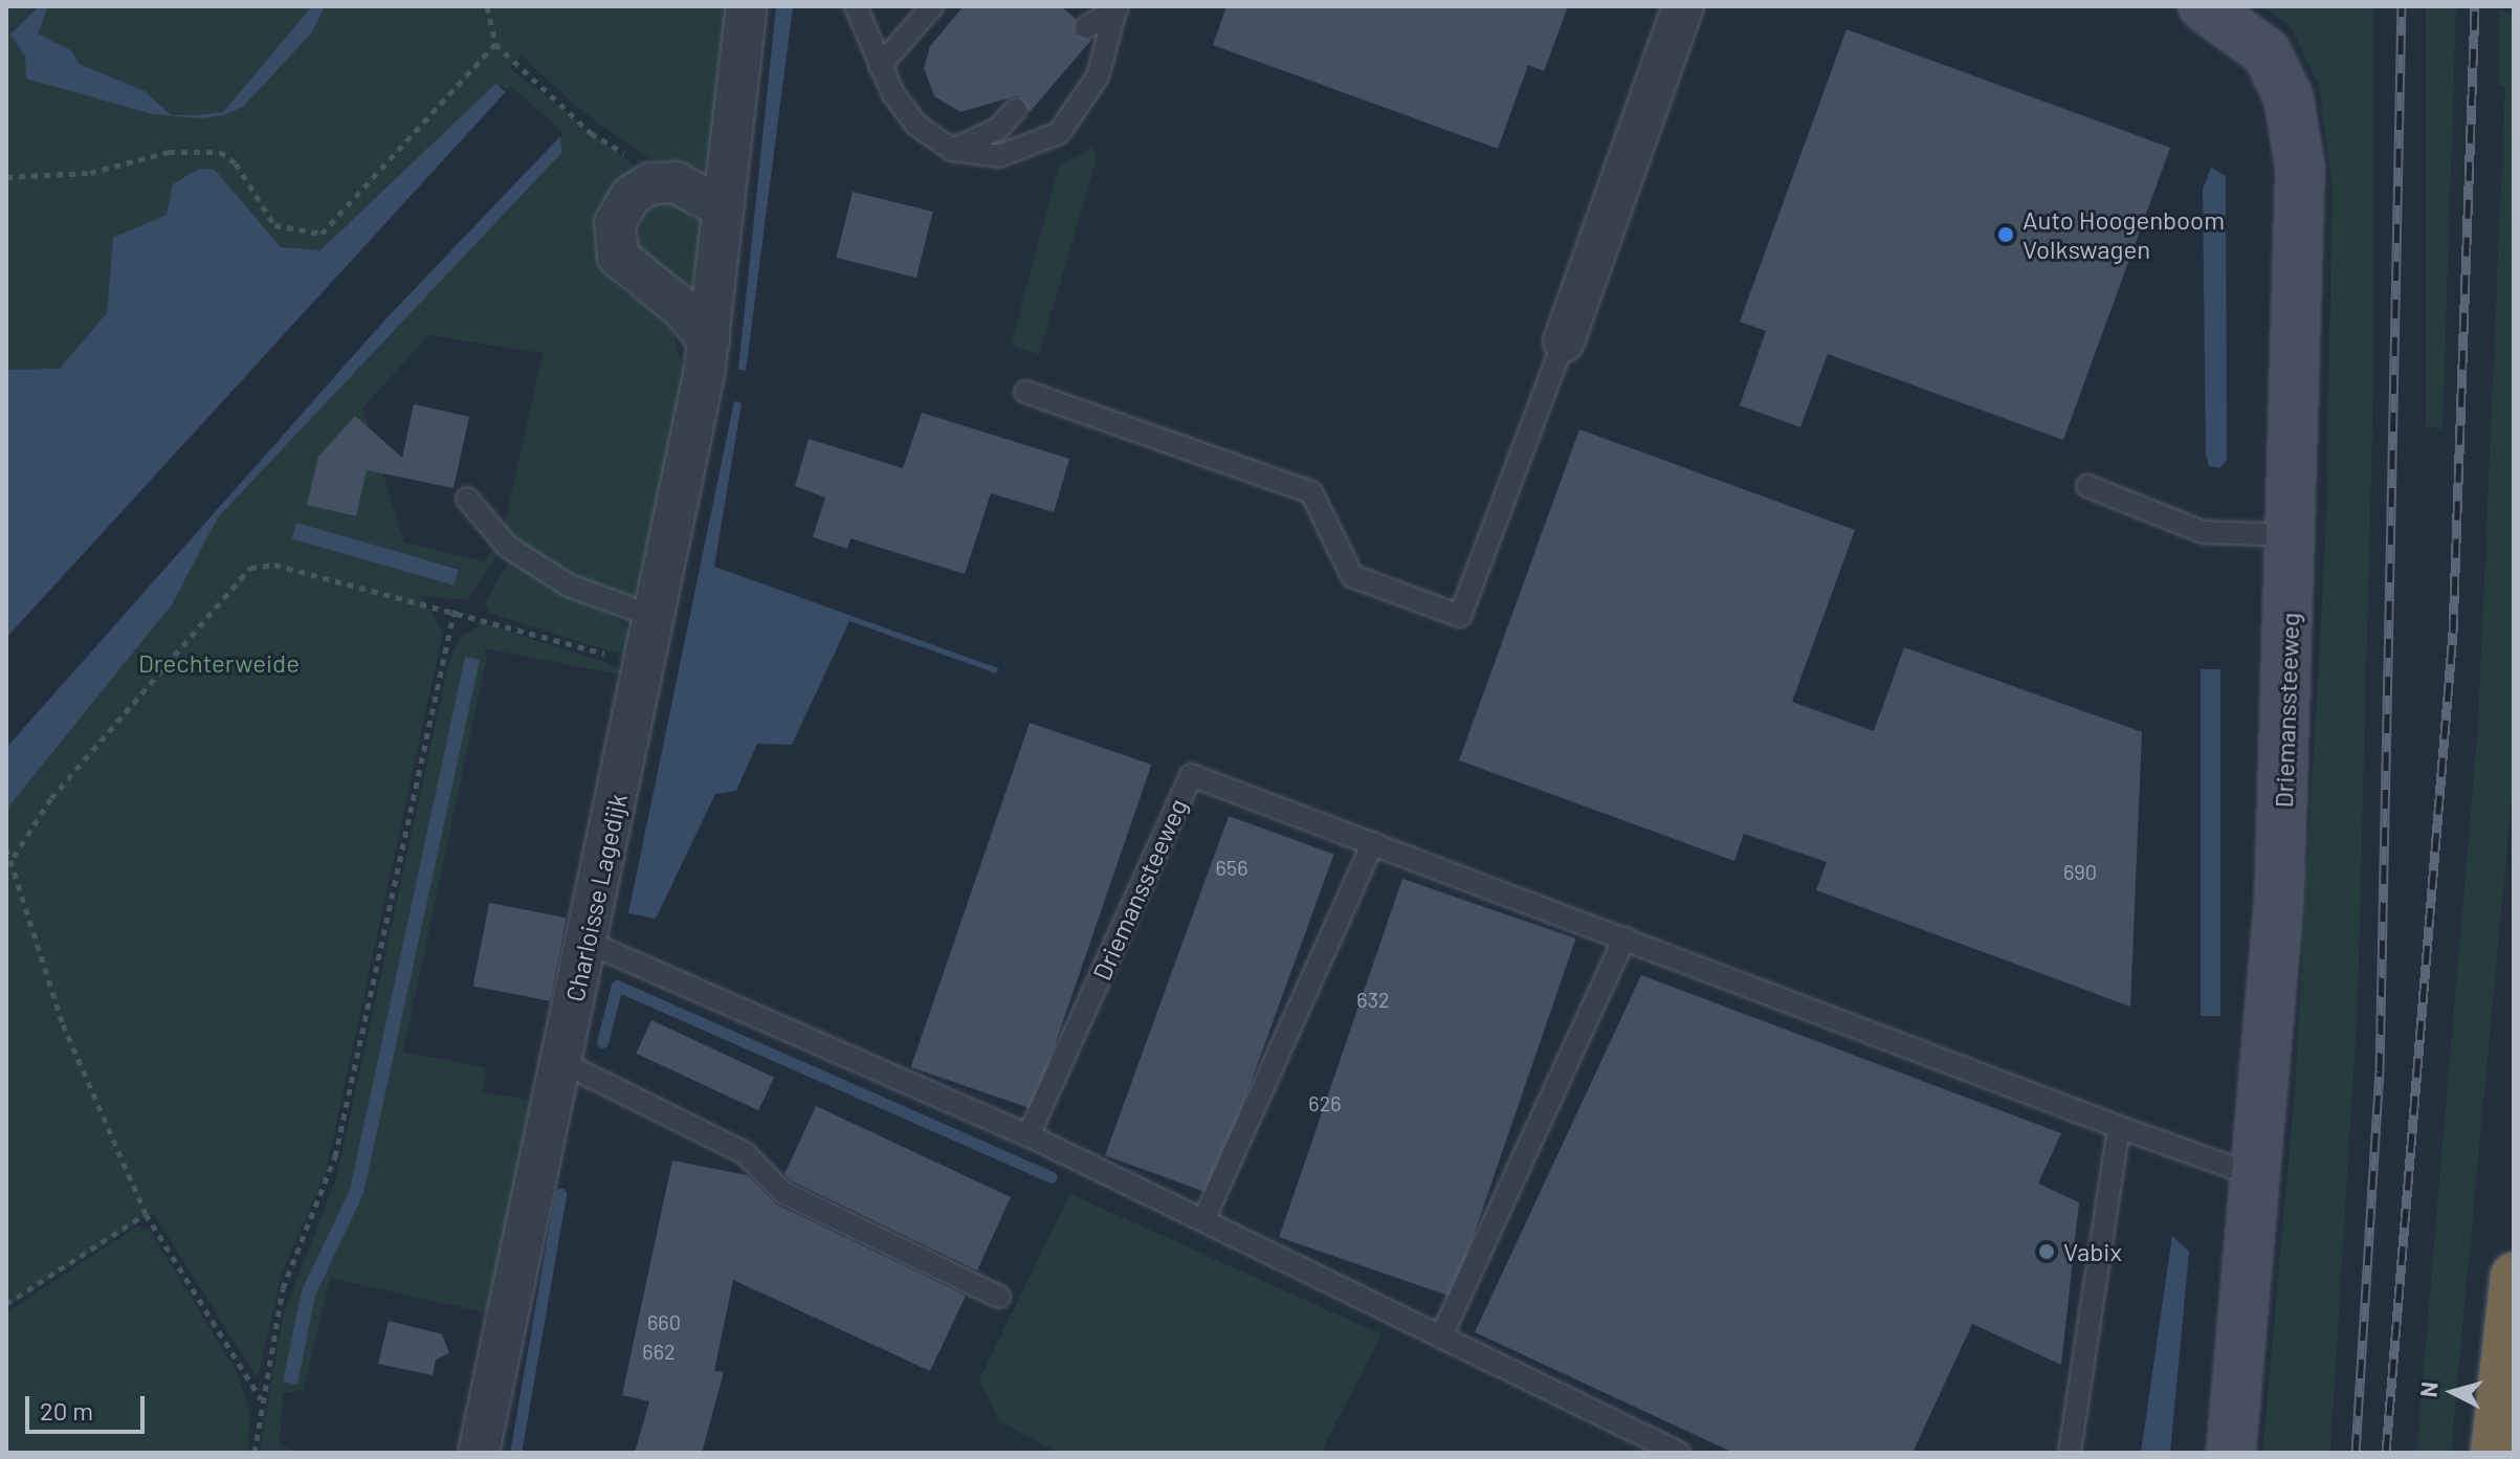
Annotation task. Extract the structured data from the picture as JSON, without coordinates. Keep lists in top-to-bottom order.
{
  "streets": {
    "main road": ["Driemanssteeweg"],
    "street": ["Charloisse Lagedijk"]
  },
  "parks": ["Drechterweide"],
  "places": ["Auto Hoogenboom Volkswagen", "Vabix"],
  "house_numbers": [
    "656",
    "690",
    "632",
    "626",
    "660",
    "662"
  ],
  "scale_bar": "20 m",
  "north": "left"
}
